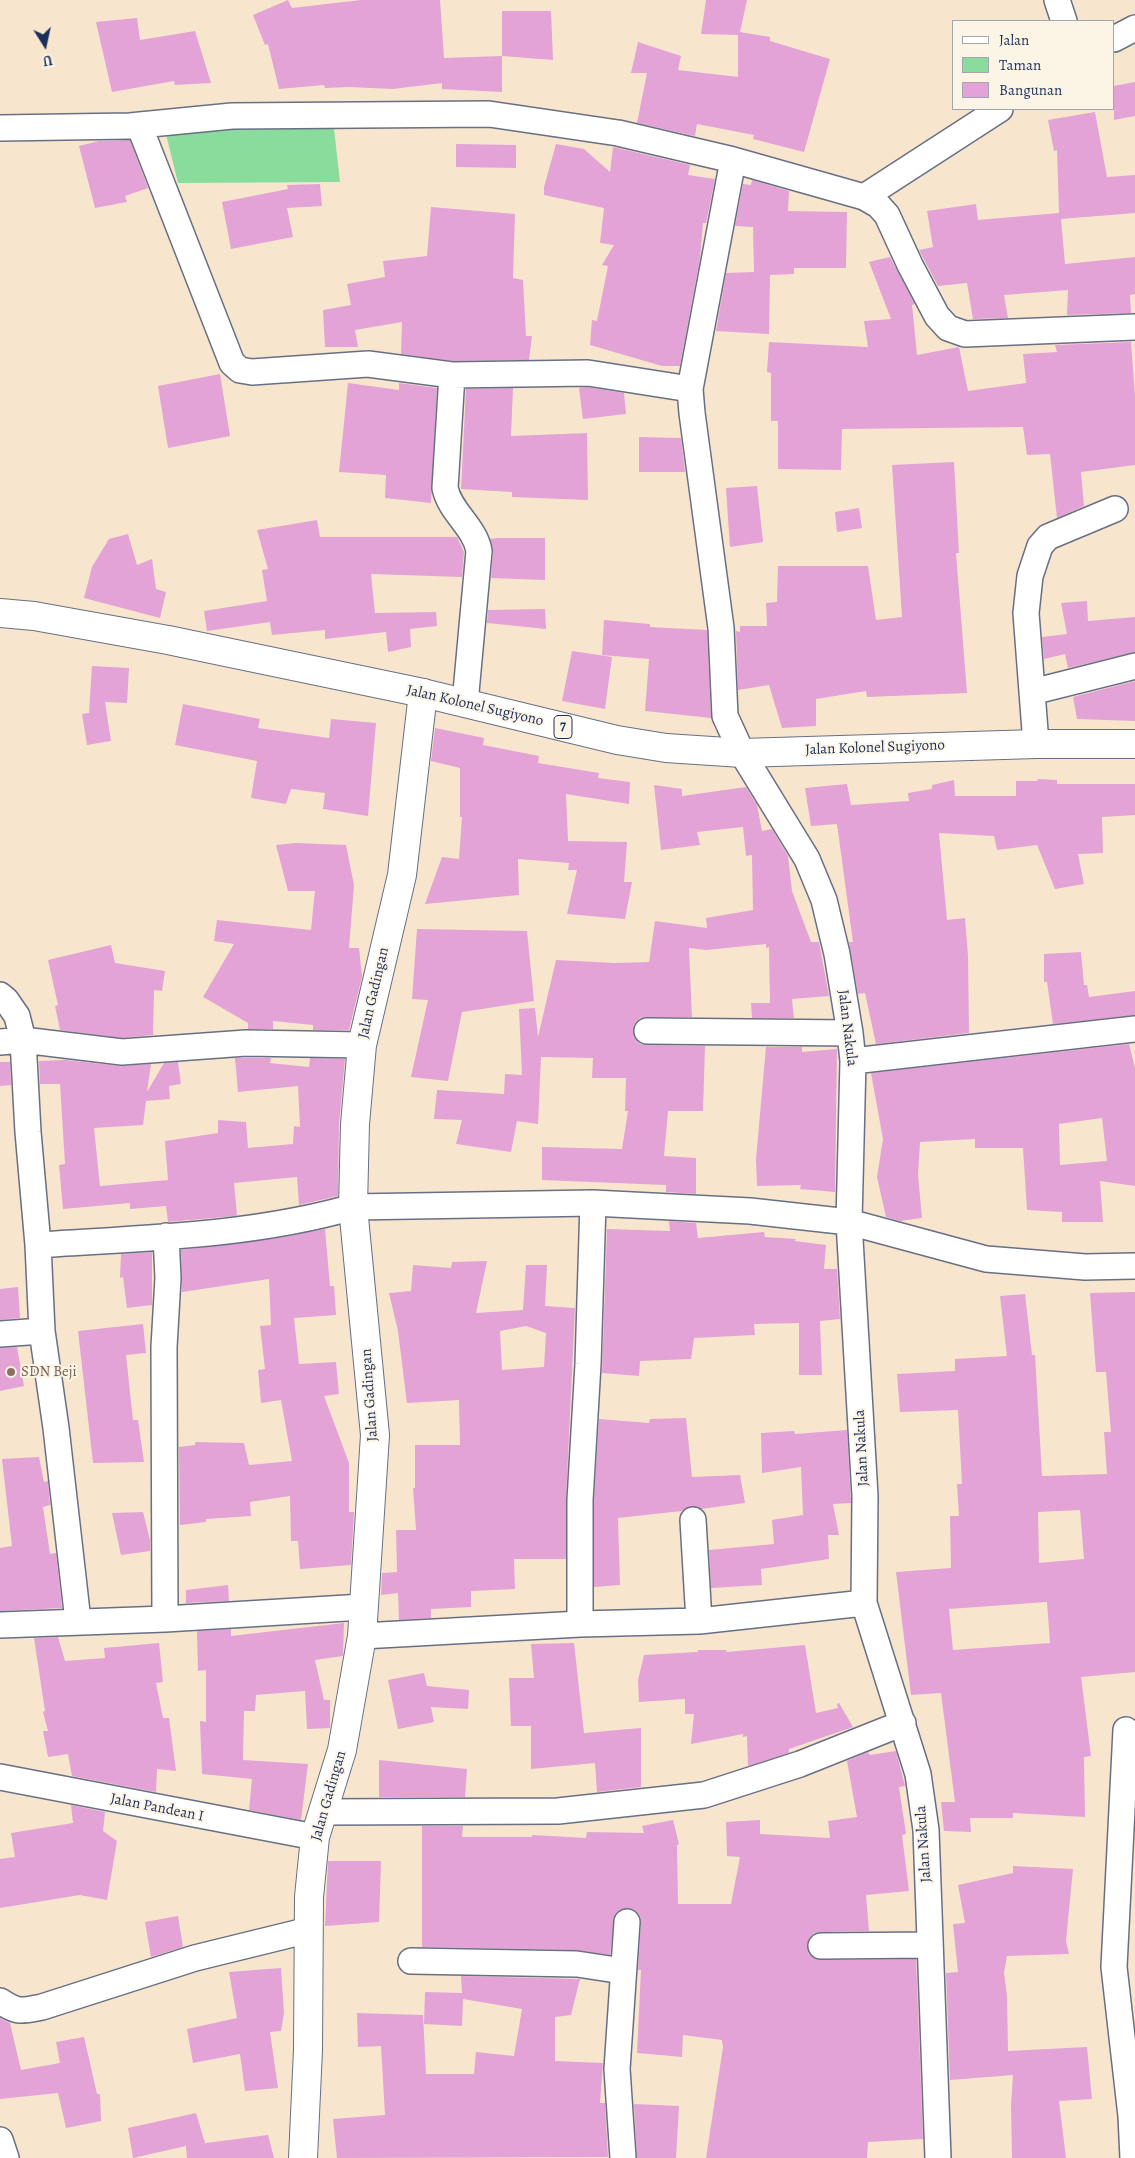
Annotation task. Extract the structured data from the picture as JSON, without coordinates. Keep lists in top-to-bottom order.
{
  "streets": {
    "main road": ["Jalan Kolonel Sugiyono", "7", "Jalan Gadingan"],
    "street": ["Jalan Nakula", "Jalan Pandean I"]
  },
  "crossings": [
    ["Jalan Kolonel Sugiyono", "Jalan Gadingan"],
    ["Jalan Kolonel Sugiyono", "Jalan Nakula"],
    ["Jalan Gadingan", "Jalan Pandean I"],
    ["Jalan Nakula", "Jalan Pandean I"]
  ],
  "places": ["SDN Beji"],
  "legend": ["Jalan", "Taman", "Bangunan"],
  "north": "bottom"
}
